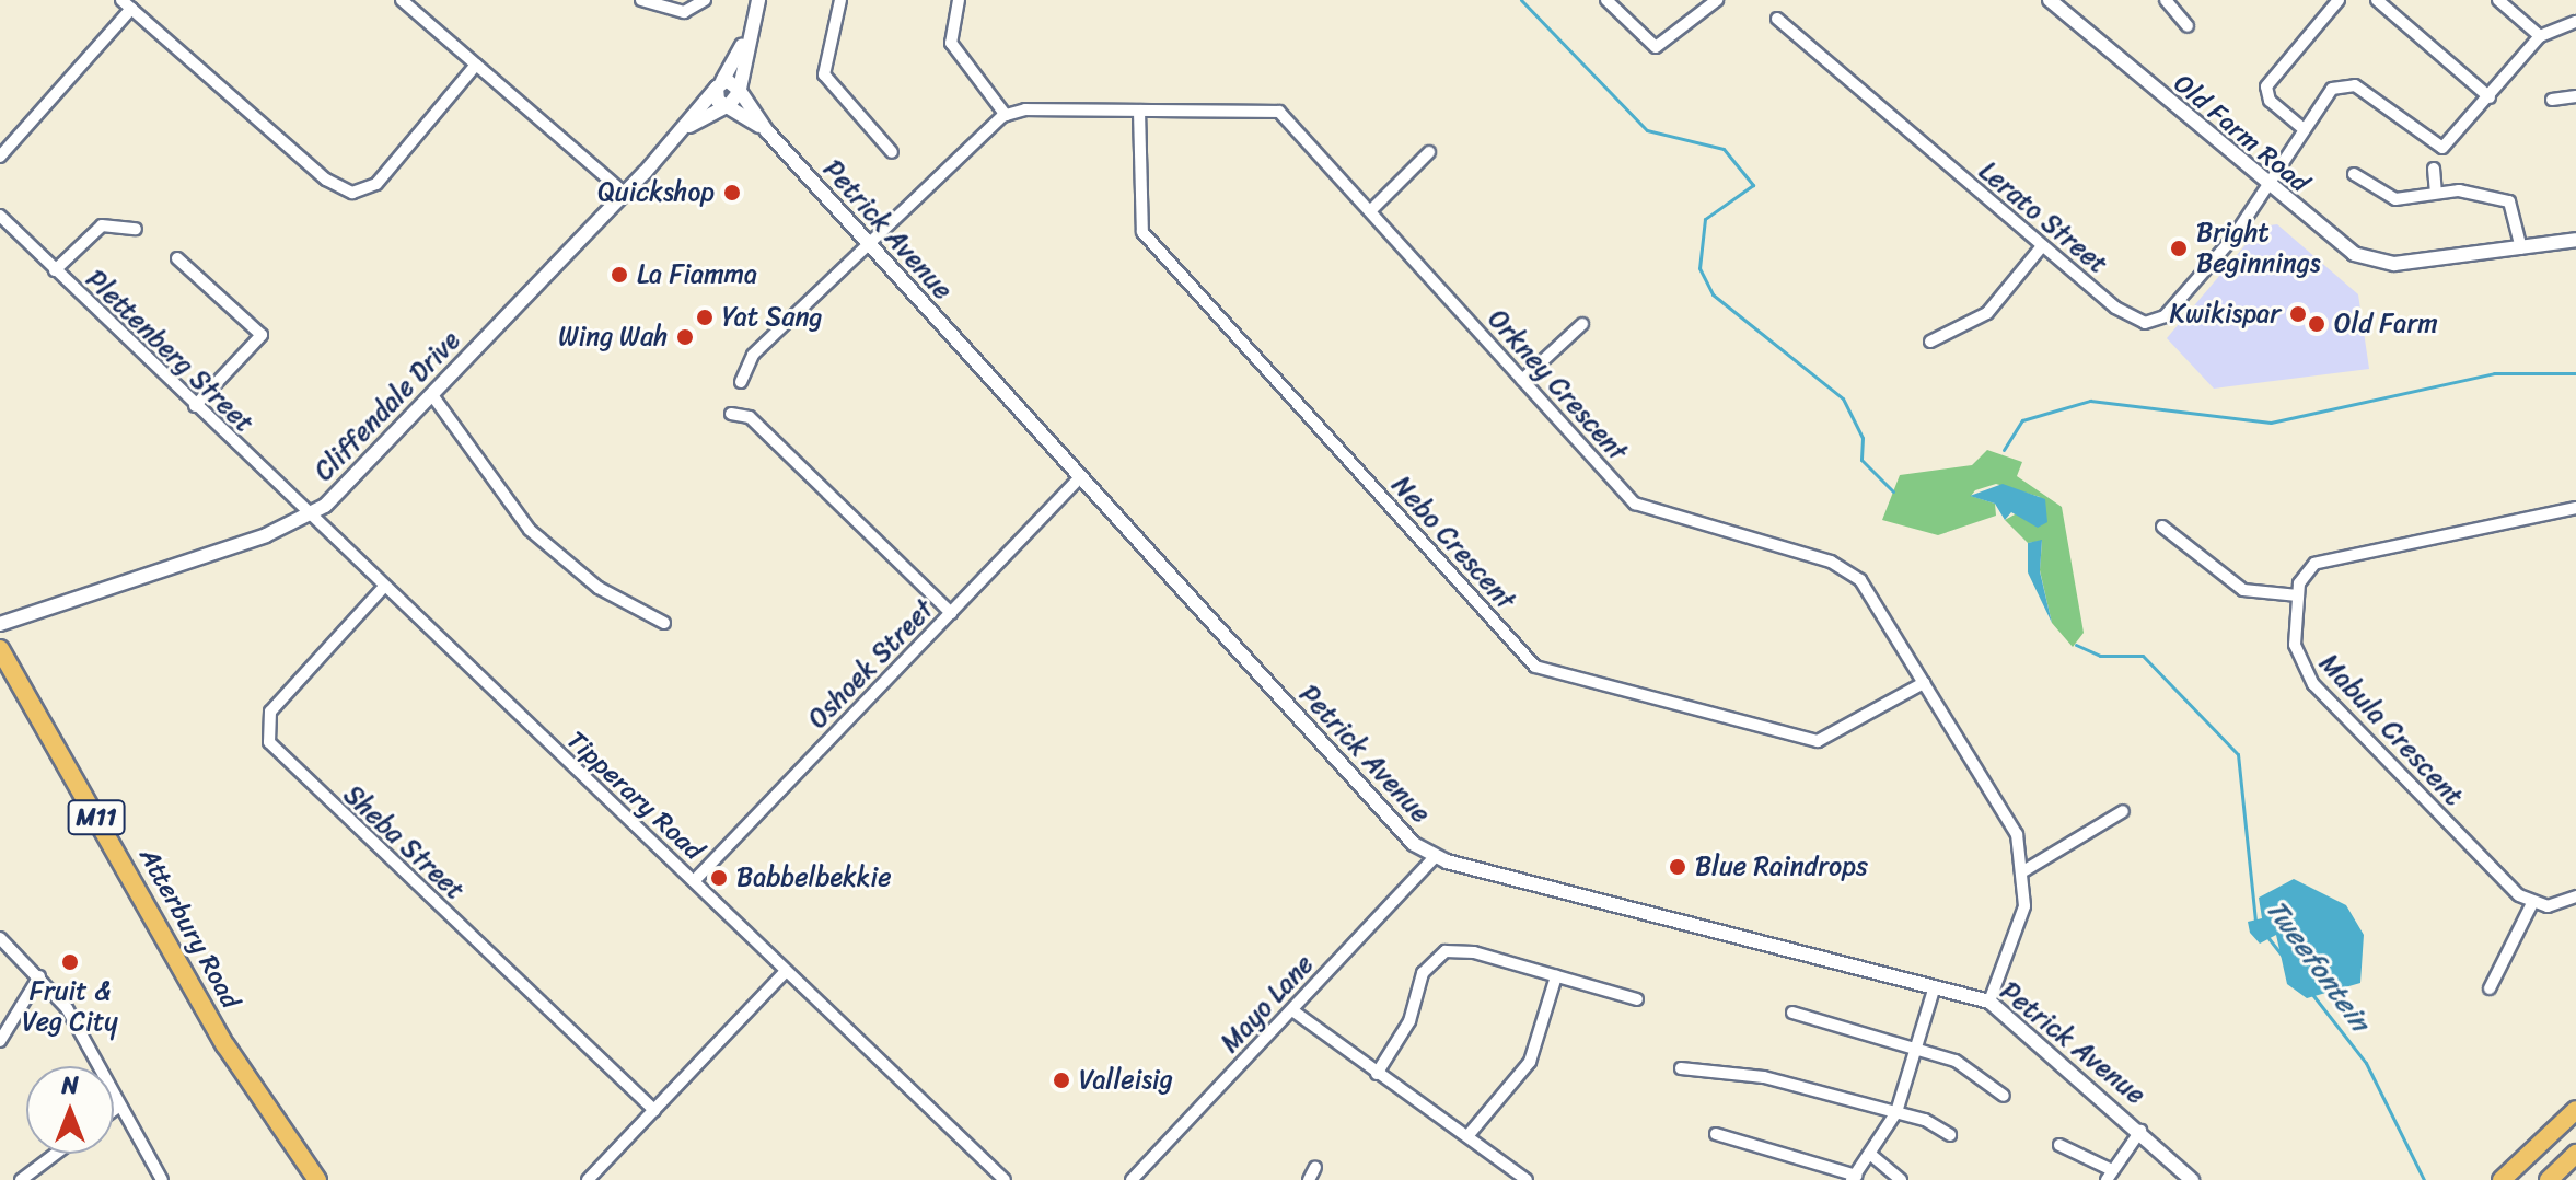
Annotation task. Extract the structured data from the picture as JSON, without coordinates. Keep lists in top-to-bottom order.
{
  "streets": {
    "main road": ["M11", "Atterbury Road"],
    "street": [
      "Old Farm Road",
      "Lerato Street",
      "Petrick Avenue",
      "Plettenberg Street",
      "Orkney Crescent",
      "Cliffendale Drive",
      "Nebo Crescent",
      "Oshoek Street",
      "Mabula Crescent",
      "Tipperary Road",
      "Sheba Street",
      "Mayo Lane"
    ]
  },
  "crossings": [
    ["Old Farm Road", "Lerato Street"],
    ["Petrick Avenue", "Orkney Crescent"],
    ["Petrick Avenue", "Cliffendale Drive"],
    ["Petrick Avenue", "Oshoek Street"],
    ["Petrick Avenue", "Mayo Lane"],
    ["Plettenberg Street", "Cliffendale Drive"],
    ["Plettenberg Street", "Tipperary Road"],
    ["Orkney Crescent", "Nebo Crescent"],
    ["Cliffendale Drive", "Tipperary Road"],
    ["Oshoek Street", "Tipperary Road"],
    ["Tipperary Road", "Sheba Street"]
  ],
  "water": ["Tweefontein"],
  "places": [
    "Quickshop",
    "Bright Beginnings",
    "La Fiamma",
    "Kwikispar",
    "Yat Sang",
    "Old Farm",
    "Wing Wah",
    "Blue Raindrops",
    "Babbelbekkie",
    "Fruit & Veg City",
    "Valleisig"
  ],
  "north": "top"
}
